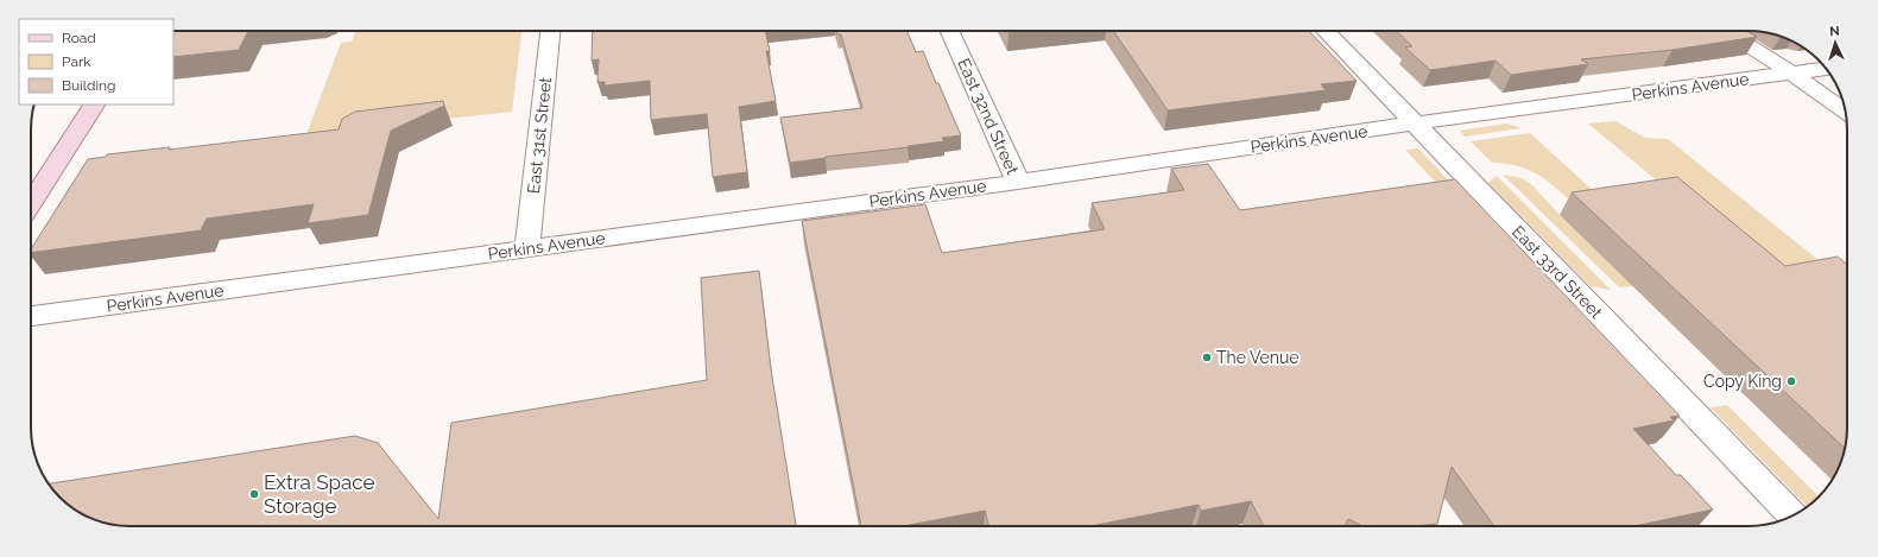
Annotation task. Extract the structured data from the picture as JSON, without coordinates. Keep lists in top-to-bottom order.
{
  "streets": {
    "street": [
      "Perkins Avenue",
      "East 32nd Street",
      "East 31st Street",
      "East 33rd Street"
    ]
  },
  "crossings": [
    ["Perkins Avenue", "East 32nd Street"],
    ["Perkins Avenue", "East 31st Street"],
    ["Perkins Avenue", "East 33rd Street"]
  ],
  "places": ["The Venue", "Copy King", "Extra Space Storage"],
  "legend": ["Road", "Park", "Building"],
  "north": "top"
}
